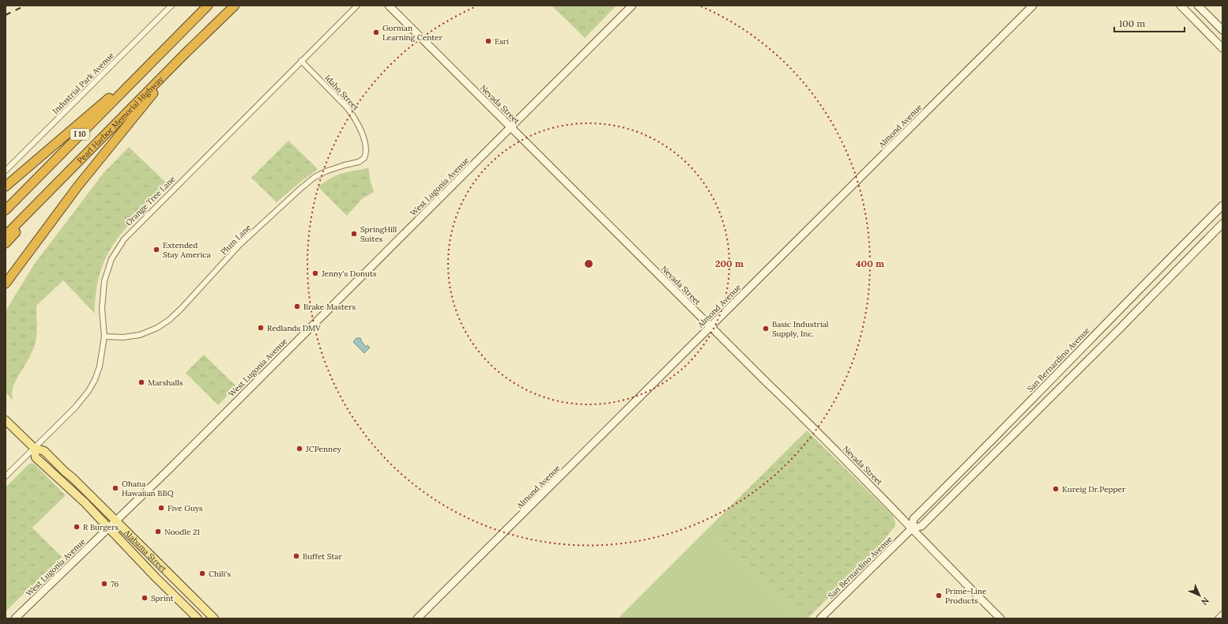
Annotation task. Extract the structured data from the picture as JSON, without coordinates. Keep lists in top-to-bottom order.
{
  "streets": {
    "highway": ["Pearl Harbor Memorial Highway", "I 10"],
    "main road": ["Alabama Street"],
    "street": [
      "Industrial Park Avenue",
      "Idaho Street",
      "Nevada Street",
      "Almond Avenue",
      "West Lugonia Avenue",
      "Orange Tree Lane",
      "Plum Lane",
      "San Bernardino Avenue"
    ]
  },
  "crossings": [
    ["Idaho Street", "Orange Tree Lane"],
    ["Idaho Street", "Plum Lane"],
    ["Nevada Street", "Almond Avenue"],
    ["Nevada Street", "West Lugonia Avenue"],
    ["Nevada Street", "San Bernardino Avenue"],
    ["West Lugonia Avenue", "Alabama Street"],
    ["Orange Tree Lane", "Plum Lane"],
    ["Orange Tree Lane", "Alabama Street"]
  ],
  "places": [
    "Gorman Learning Center",
    "Esri",
    "SpringHill Suites",
    "Extended Stay America",
    "Jenny's Donuts",
    "Brake Masters",
    "Redlands DMV",
    "Basic Industrial Supply, Inc.",
    "Marshalls",
    "JCPenney",
    "Ohana Hawaiian BBQ",
    "Kureig Dr.Pepper",
    "Five Guys",
    "R Burgers",
    "Noodle 21",
    "Buffet Star",
    "Chili's",
    "76",
    "Prime-Line Products",
    "Sprint"
  ],
  "scale_bar": "100 m",
  "north": "bottom right",
  "rings": ["200 m", "400 m"]
}
